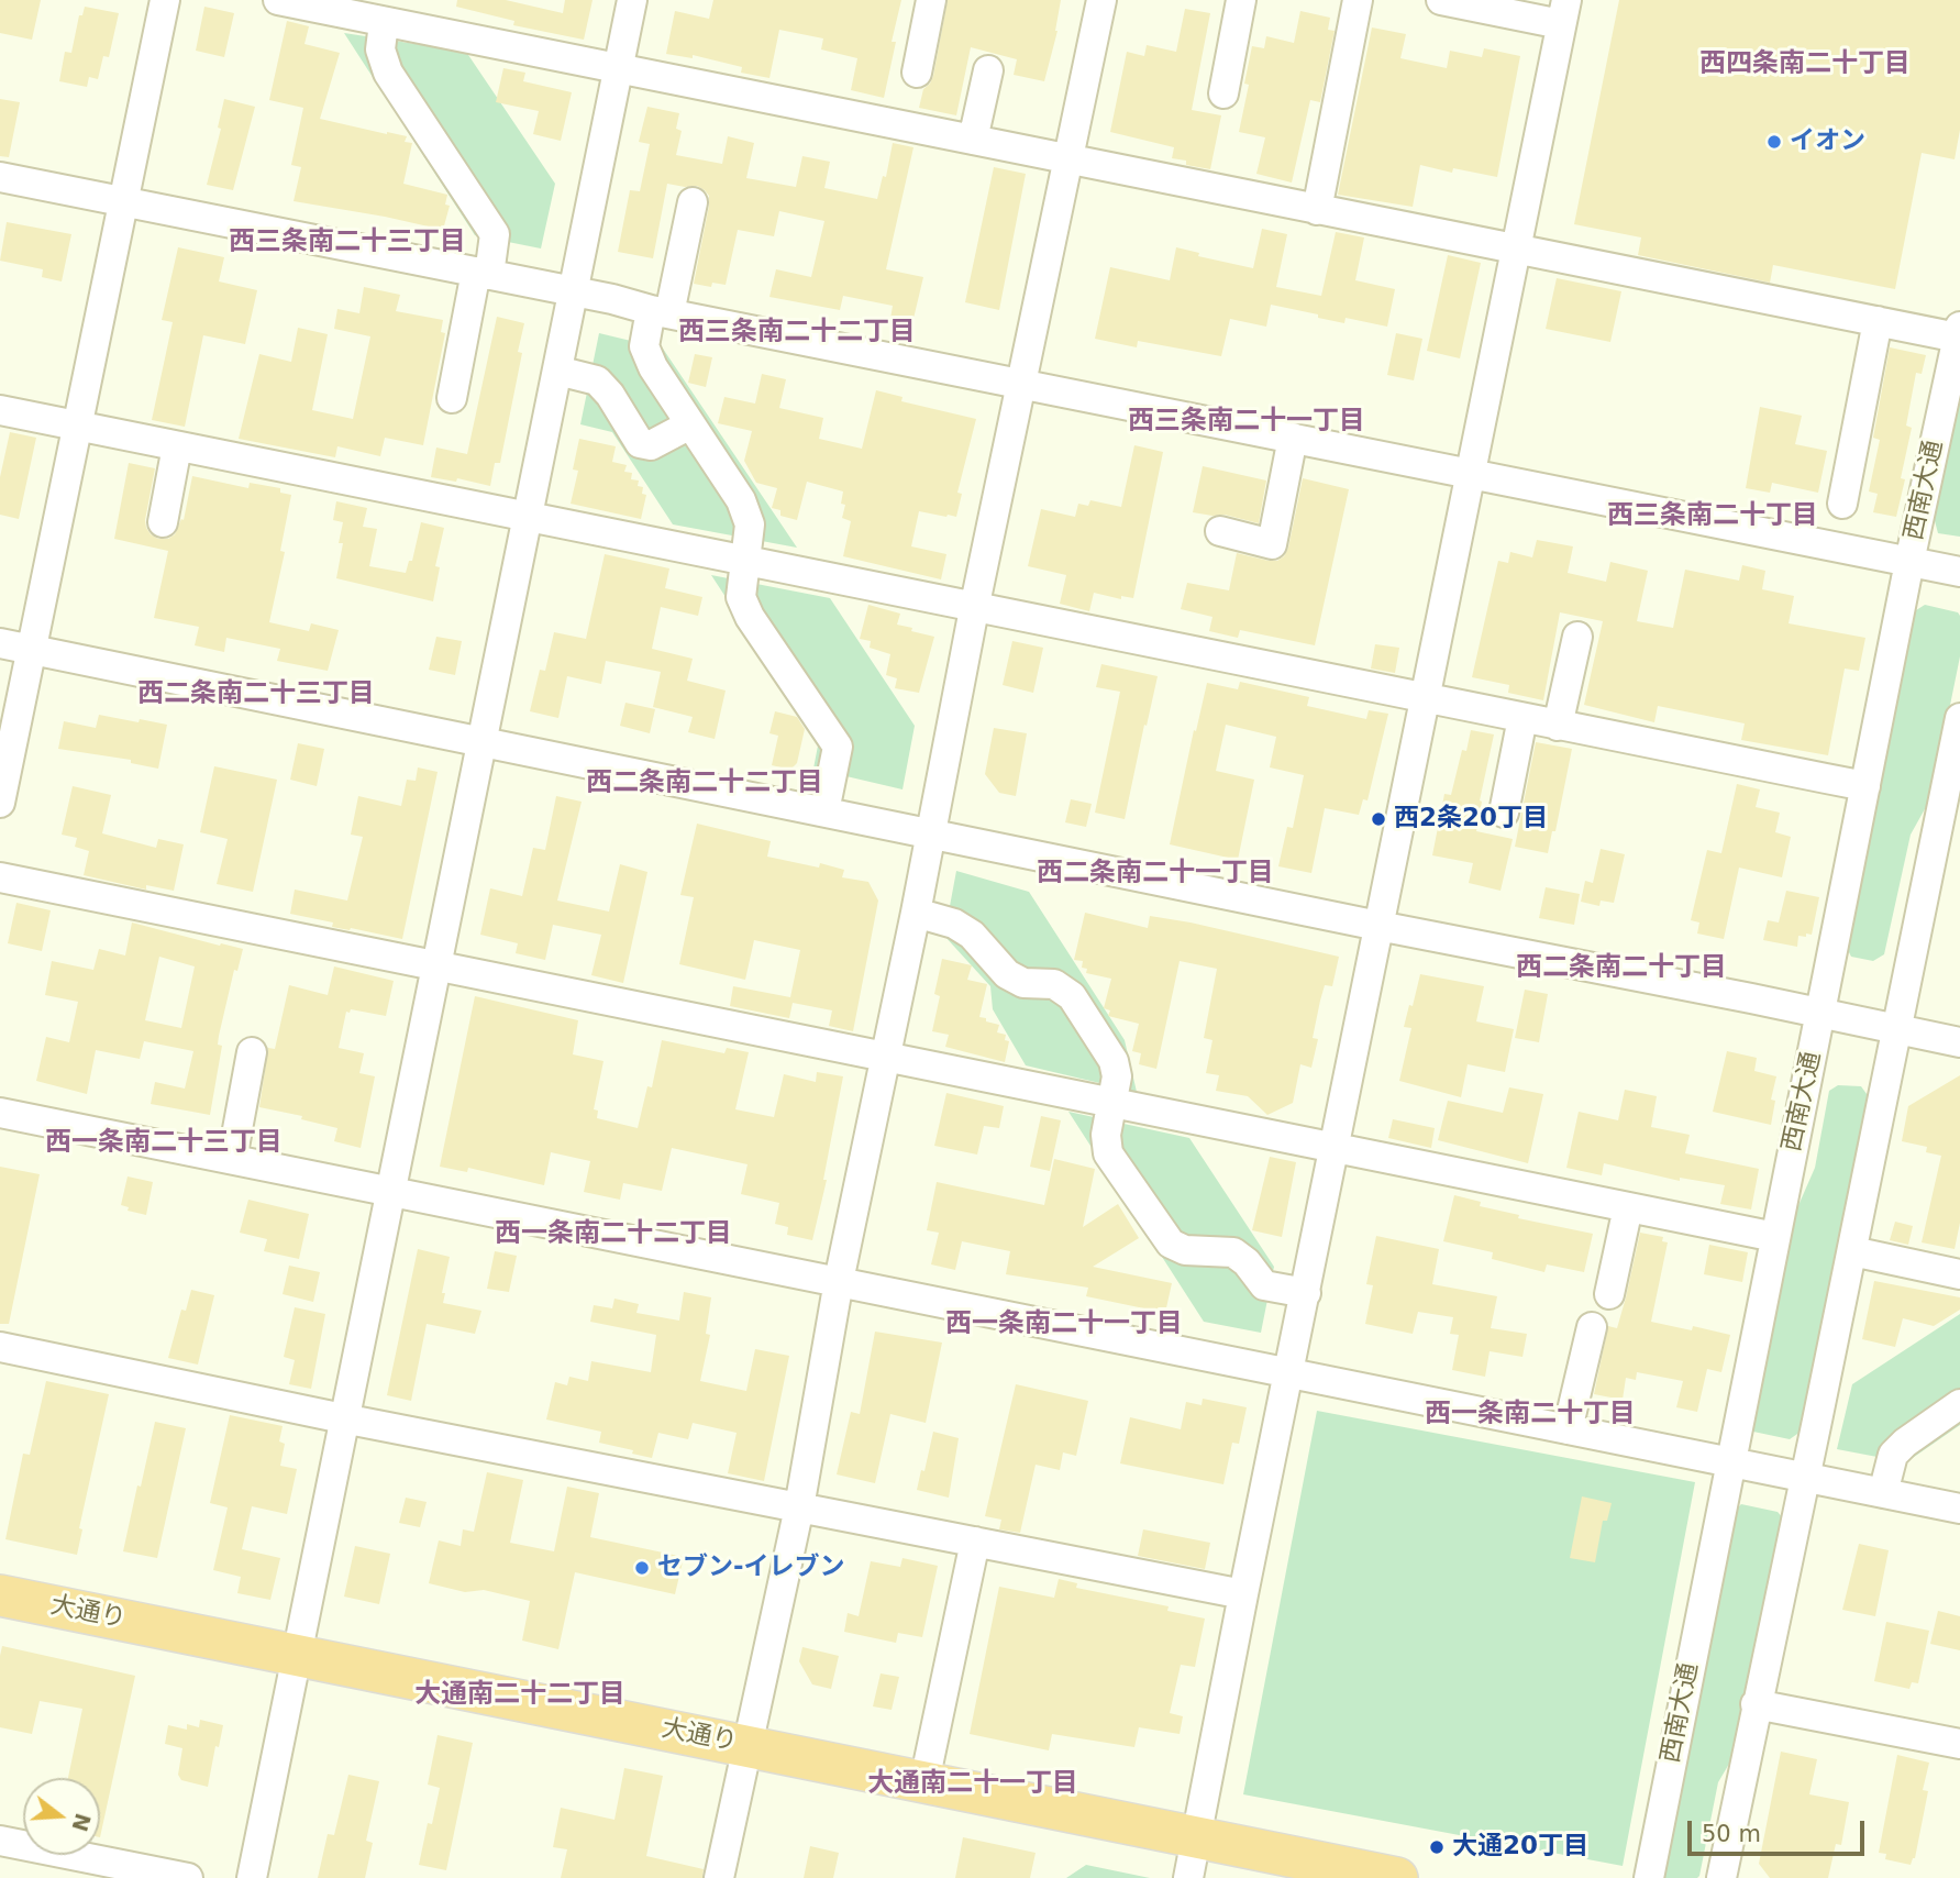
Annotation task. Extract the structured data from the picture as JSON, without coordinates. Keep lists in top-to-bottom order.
{
  "streets": {
    "highway": ["大通り"],
    "street": ["西南大通"]
  },
  "districts": [
    "西四条南二十丁目",
    "西三条南二十三丁目",
    "西三条南二十二丁目",
    "西三条南二十一丁目",
    "西三条南二十丁目",
    "西二条南二十三丁目",
    "西二条南二十二丁目",
    "西二条南二十一丁目",
    "西二条南二十丁目",
    "西一条南二十三丁目",
    "西一条南二十二丁目",
    "西一条南二十一丁目",
    "西一条南二十丁目",
    "大通南二十二丁目",
    "大通南二十一丁目"
  ],
  "places": [
    "イオン",
    "西2条20丁目",
    "セブン-イレブン",
    "大通20丁目"
  ],
  "scale_bar": "50 m",
  "north": "right"
}
